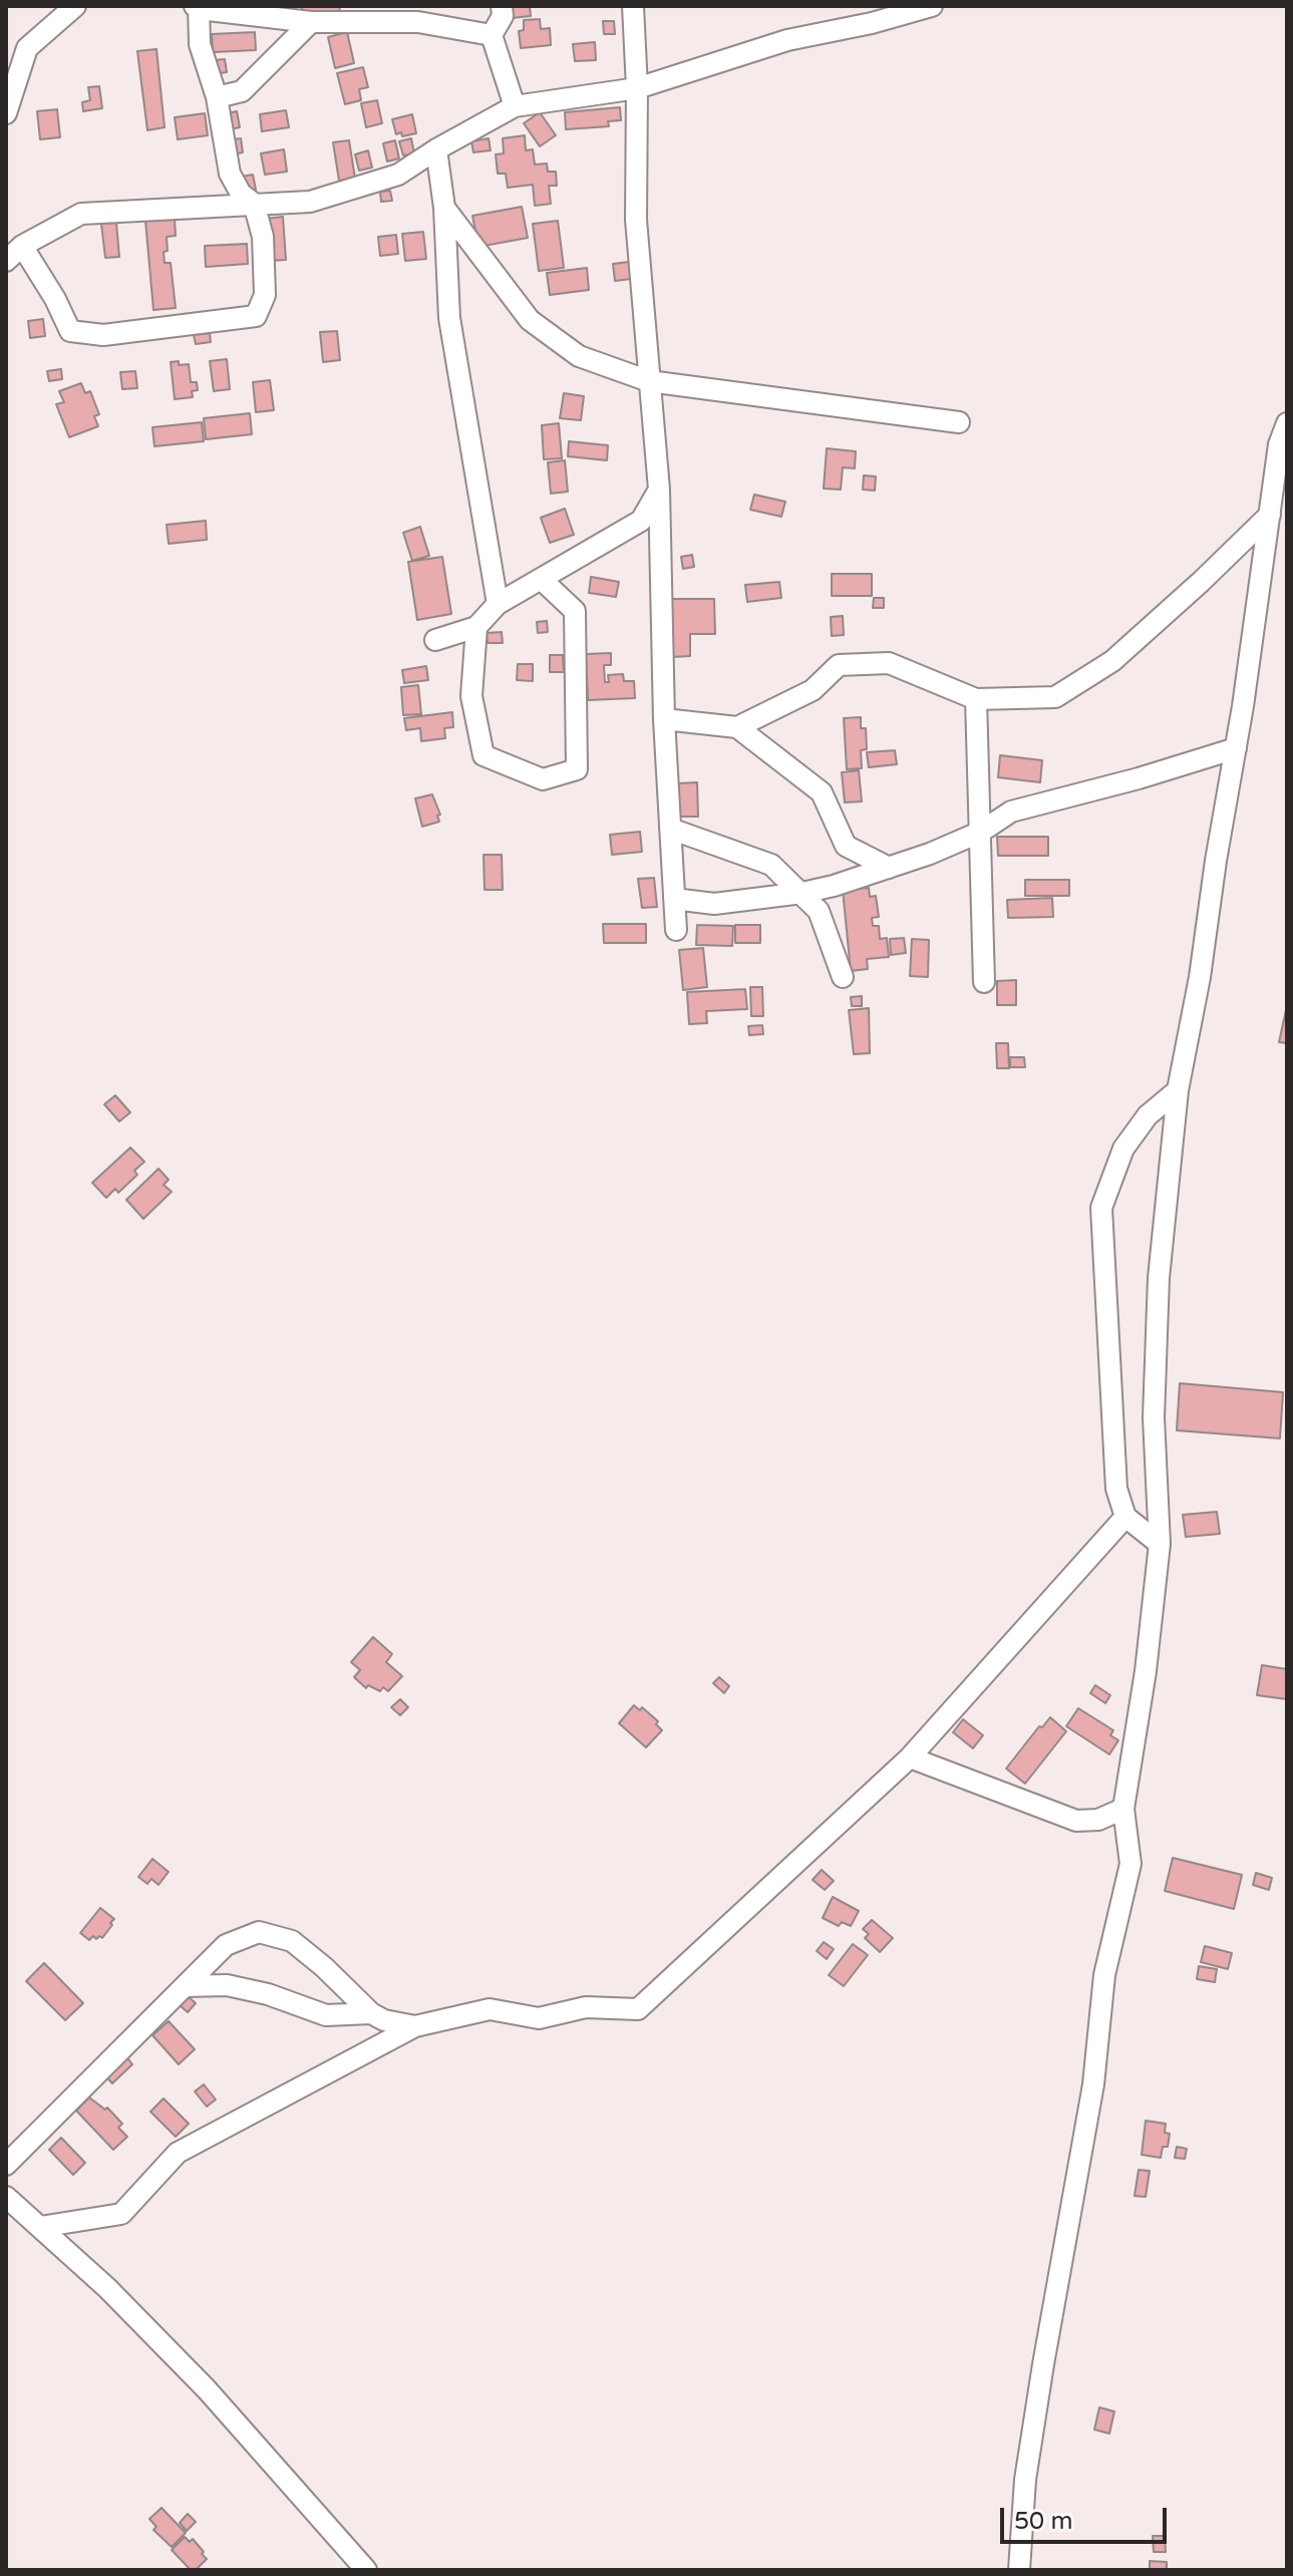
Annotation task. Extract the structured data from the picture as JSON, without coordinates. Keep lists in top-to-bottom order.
{
  "scale_bar": "50 m"
}
